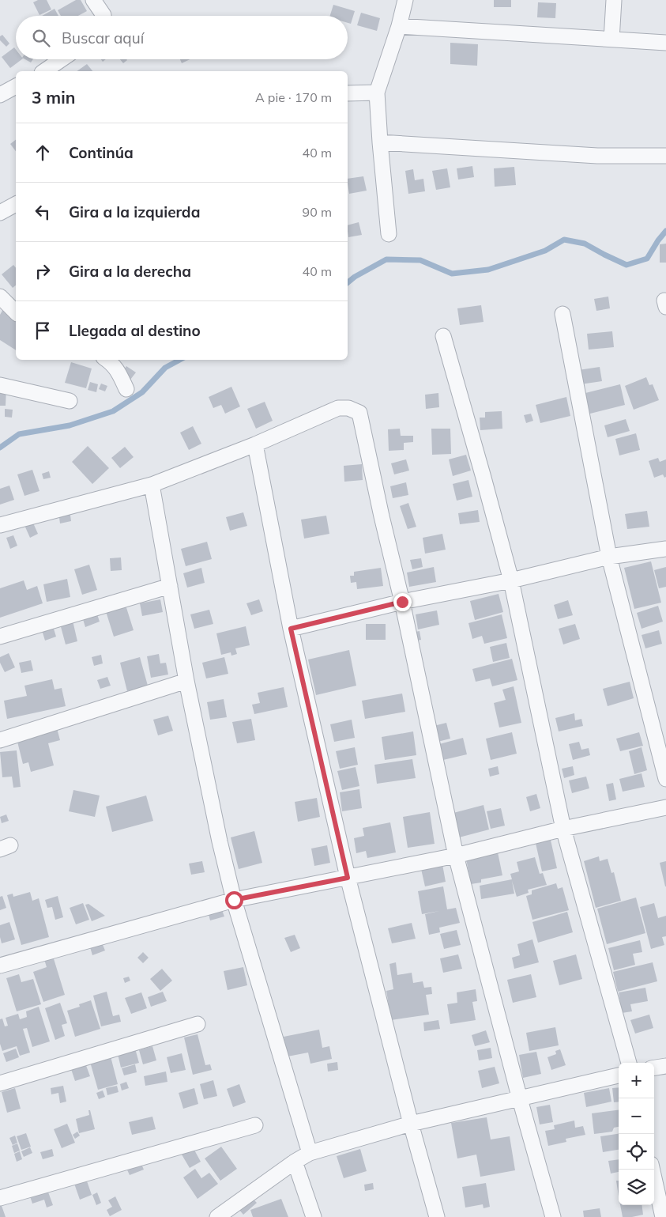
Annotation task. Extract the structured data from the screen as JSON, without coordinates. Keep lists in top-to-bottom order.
{
  "page": {
    "search": "Buscar aquí",
    "heading": ["3 min", "A pie · 170 m"],
    "list": [
      ["Continúa", "40 m"],
      ["Gira a la izquierda", "90 m"],
      ["Gira a la derecha", "40 m"],
      "Llegada al destino"
    ],
    "map_buttons": ["+", "−"]
  }
}
